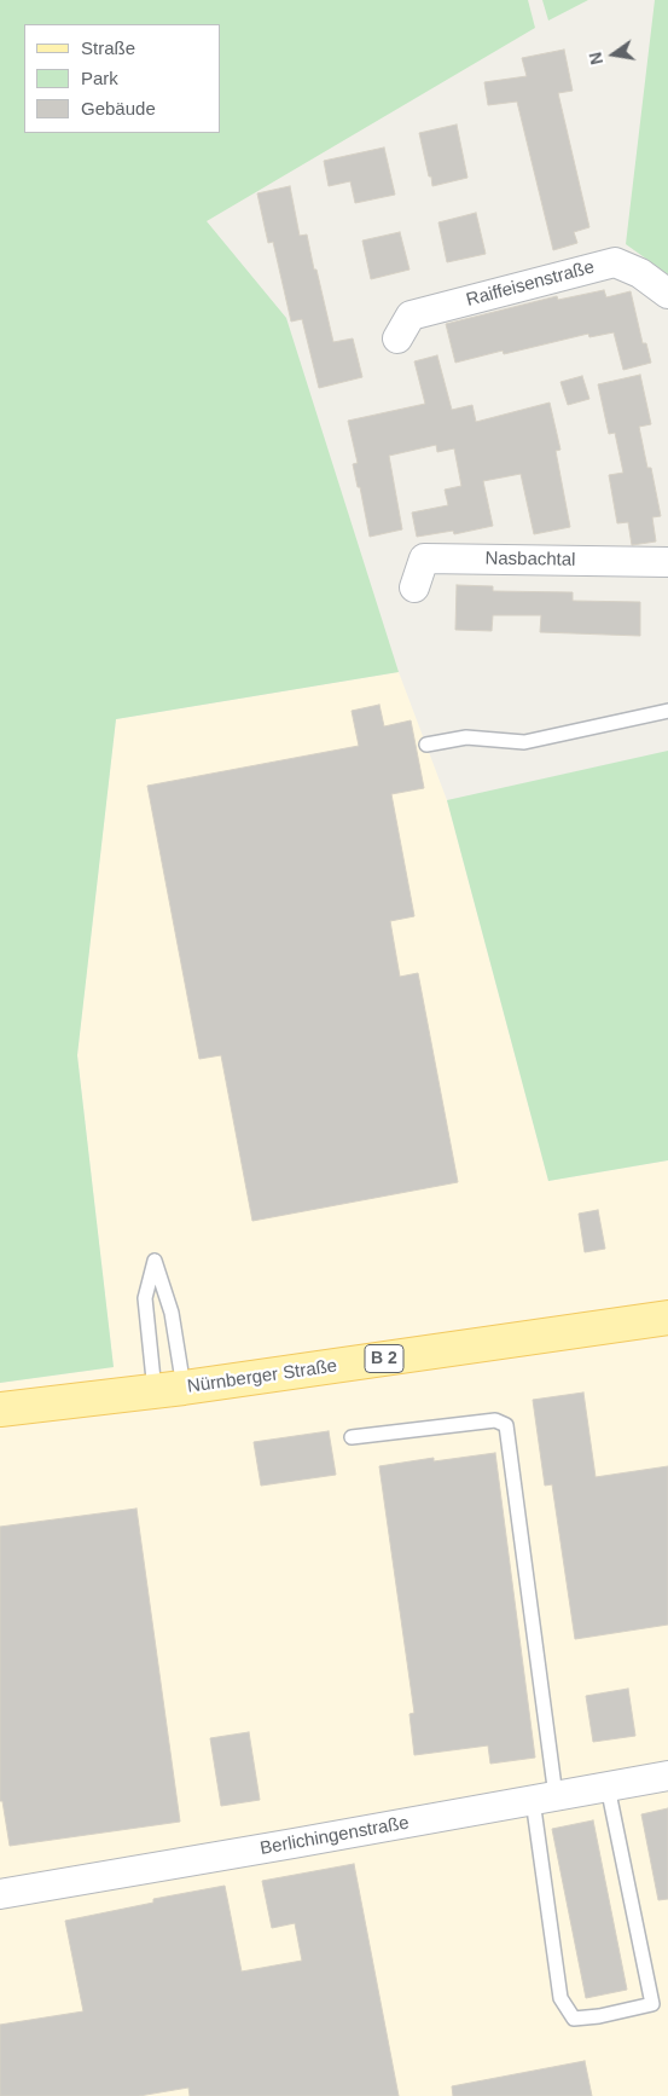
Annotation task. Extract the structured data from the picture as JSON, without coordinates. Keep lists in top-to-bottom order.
{
  "streets": {
    "main road": ["B 2", "Nürnberger Straße"],
    "street": ["Raiffeisenstraße", "Nasbachtal", "Berlichingenstraße"]
  },
  "legend": ["Straße", "Park", "Gebäude"],
  "north": "left"
}
